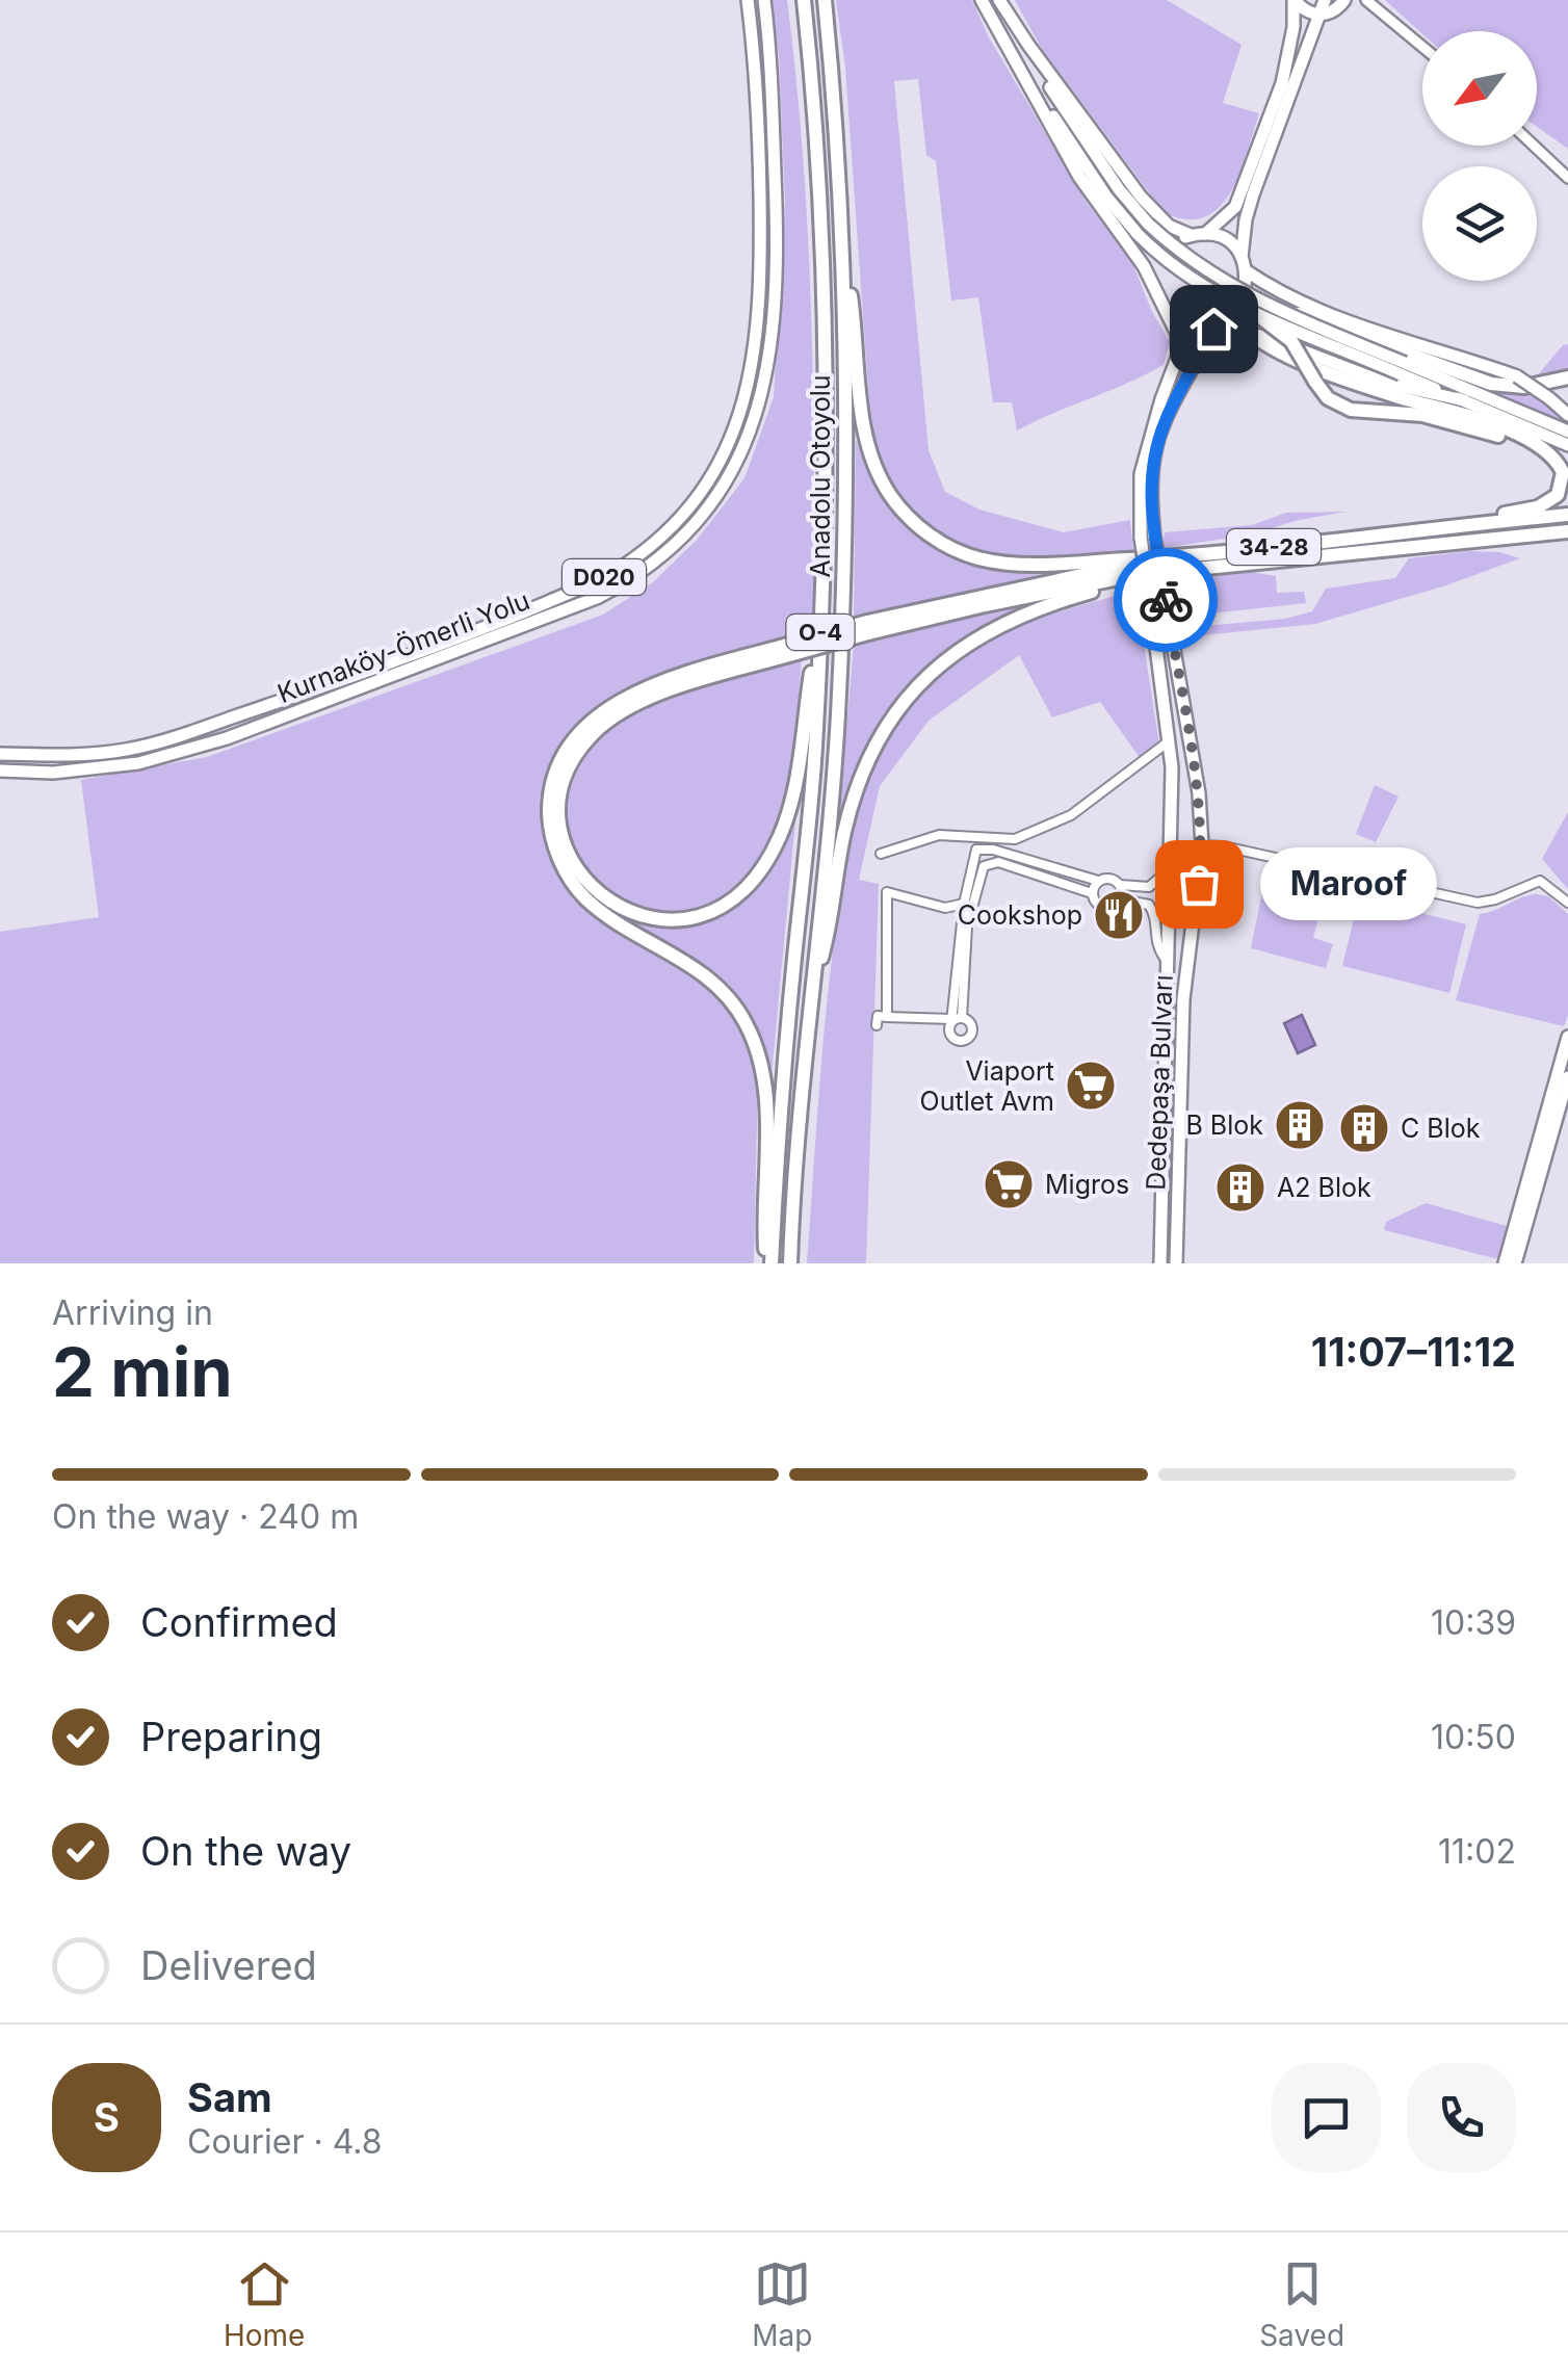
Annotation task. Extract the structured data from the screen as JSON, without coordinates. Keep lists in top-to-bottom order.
{
  "streets": {
    "highway": ["Anadolu Otoyolu", "34-28", "O-4"],
    "main road": ["D020", "Kurnaköy-Ömerli Yolu", "Dedepaşa Bulvarı"]
  },
  "places": {
    "other": ["Maroof"],
    "restaurant": ["Cookshop"],
    "supermarket": ["Viaport Outlet Avm", "Migros"],
    "building": ["B Blok", "C Blok", "A2 Blok"]
  },
  "north": "bottom left",
  "page": {
    "bubble": "Maroof",
    "heading": ["2 min", "Arriving in", "11:07–11:12"],
    "panel": ["Sam", "Courier · 4.8"],
    "bar": "On the way · 240 m",
    "list": [
      ["Confirmed", "10:39"],
      ["Preparing", "10:50"],
      ["On the way", "11:02"],
      "Delivered"
    ],
    "round": "S",
    "tabs": ["Home", "Map", "Saved"]
  }
}
